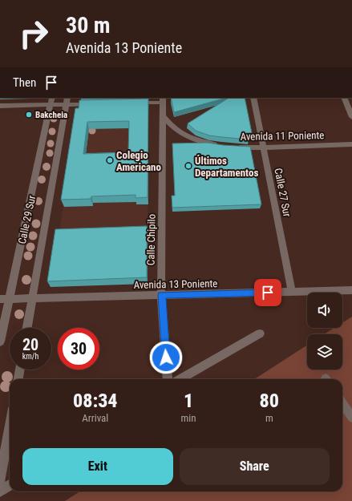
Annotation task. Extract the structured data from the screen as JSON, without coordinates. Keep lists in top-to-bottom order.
{
  "streets": {
    "street": [
      "Avenida 11 Poniente",
      "Calle 27 Sur",
      "Calle 29 Sur",
      "Calle Chipilo",
      "Avenida 13 Poniente"
    ]
  },
  "crossings": [
    ["Avenida 11 Poniente", "Calle 27 Sur"],
    ["Calle 27 Sur", "Avenida 13 Poniente"],
    ["Calle 29 Sur", "Avenida 13 Poniente"],
    ["Calle Chipilo", "Avenida 13 Poniente"]
  ],
  "places": ["Bakcheia", "Colegio Americano", "Últimos Departamentos"],
  "page": {
    "turn": ["30 m", "Avenida 13 Poniente"],
    "then": "Then",
    "speed": "20 km/h",
    "limit": "30",
    "eta": [
      "08:34",
      "Arrival",
      "1",
      "min",
      "80",
      "m"
    ],
    "buttons": ["Exit", "Share"]
  }
}
